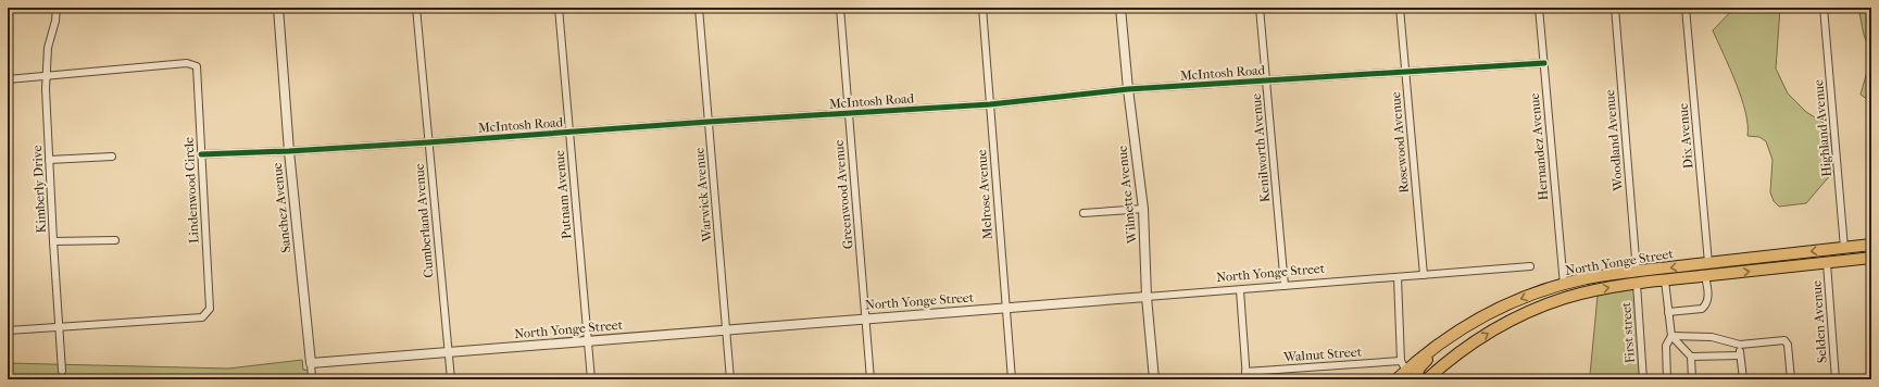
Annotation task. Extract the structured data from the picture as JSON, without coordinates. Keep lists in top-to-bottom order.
{
  "streets": {
    "main road": ["North Yonge Street"],
    "street": [
      "McIntosh Road",
      "Highland Avenue",
      "Dix Avenue",
      "Woodland Avenue",
      "Rosewood Avenue",
      "Hernandez Avenue",
      "Kenilworth Avenue",
      "Kimberly Drive",
      "Lindenwood Circle",
      "Putnam Avenue",
      "Warwick Avenue",
      "Greenwood Avenue",
      "Melrose Avenue",
      "Wilmette Avenue",
      "Sanchez Avenue",
      "Cumberland Avenue",
      "Selden Avenue",
      "First street",
      "Walnut Street"
    ]
  },
  "crossings": [
    ["McIntosh Road", "Rosewood Avenue"],
    ["McIntosh Road", "Hernandez Avenue"],
    ["McIntosh Road", "Kenilworth Avenue"],
    ["McIntosh Road", "Lindenwood Circle"],
    ["McIntosh Road", "Putnam Avenue"],
    ["McIntosh Road", "Warwick Avenue"],
    ["McIntosh Road", "Greenwood Avenue"],
    ["McIntosh Road", "Melrose Avenue"],
    ["McIntosh Road", "Wilmette Avenue"],
    ["McIntosh Road", "Sanchez Avenue"],
    ["McIntosh Road", "Cumberland Avenue"],
    ["Highland Avenue", "North Yonge Street"],
    ["Dix Avenue", "North Yonge Street"],
    ["Woodland Avenue", "North Yonge Street"],
    ["Rosewood Avenue", "North Yonge Street"],
    ["Hernandez Avenue", "North Yonge Street"],
    ["Kenilworth Avenue", "North Yonge Street"],
    ["Kimberly Drive", "Lindenwood Circle"],
    ["Putnam Avenue", "North Yonge Street"],
    ["Warwick Avenue", "North Yonge Street"],
    ["Greenwood Avenue", "North Yonge Street"],
    ["Melrose Avenue", "North Yonge Street"],
    ["Wilmette Avenue", "North Yonge Street"],
    ["Sanchez Avenue", "North Yonge Street"],
    ["Cumberland Avenue", "North Yonge Street"],
    ["North Yonge Street", "Selden Avenue"],
    ["North Yonge Street", "First street"],
    ["North Yonge Street", "Walnut Street"]
  ]
}
